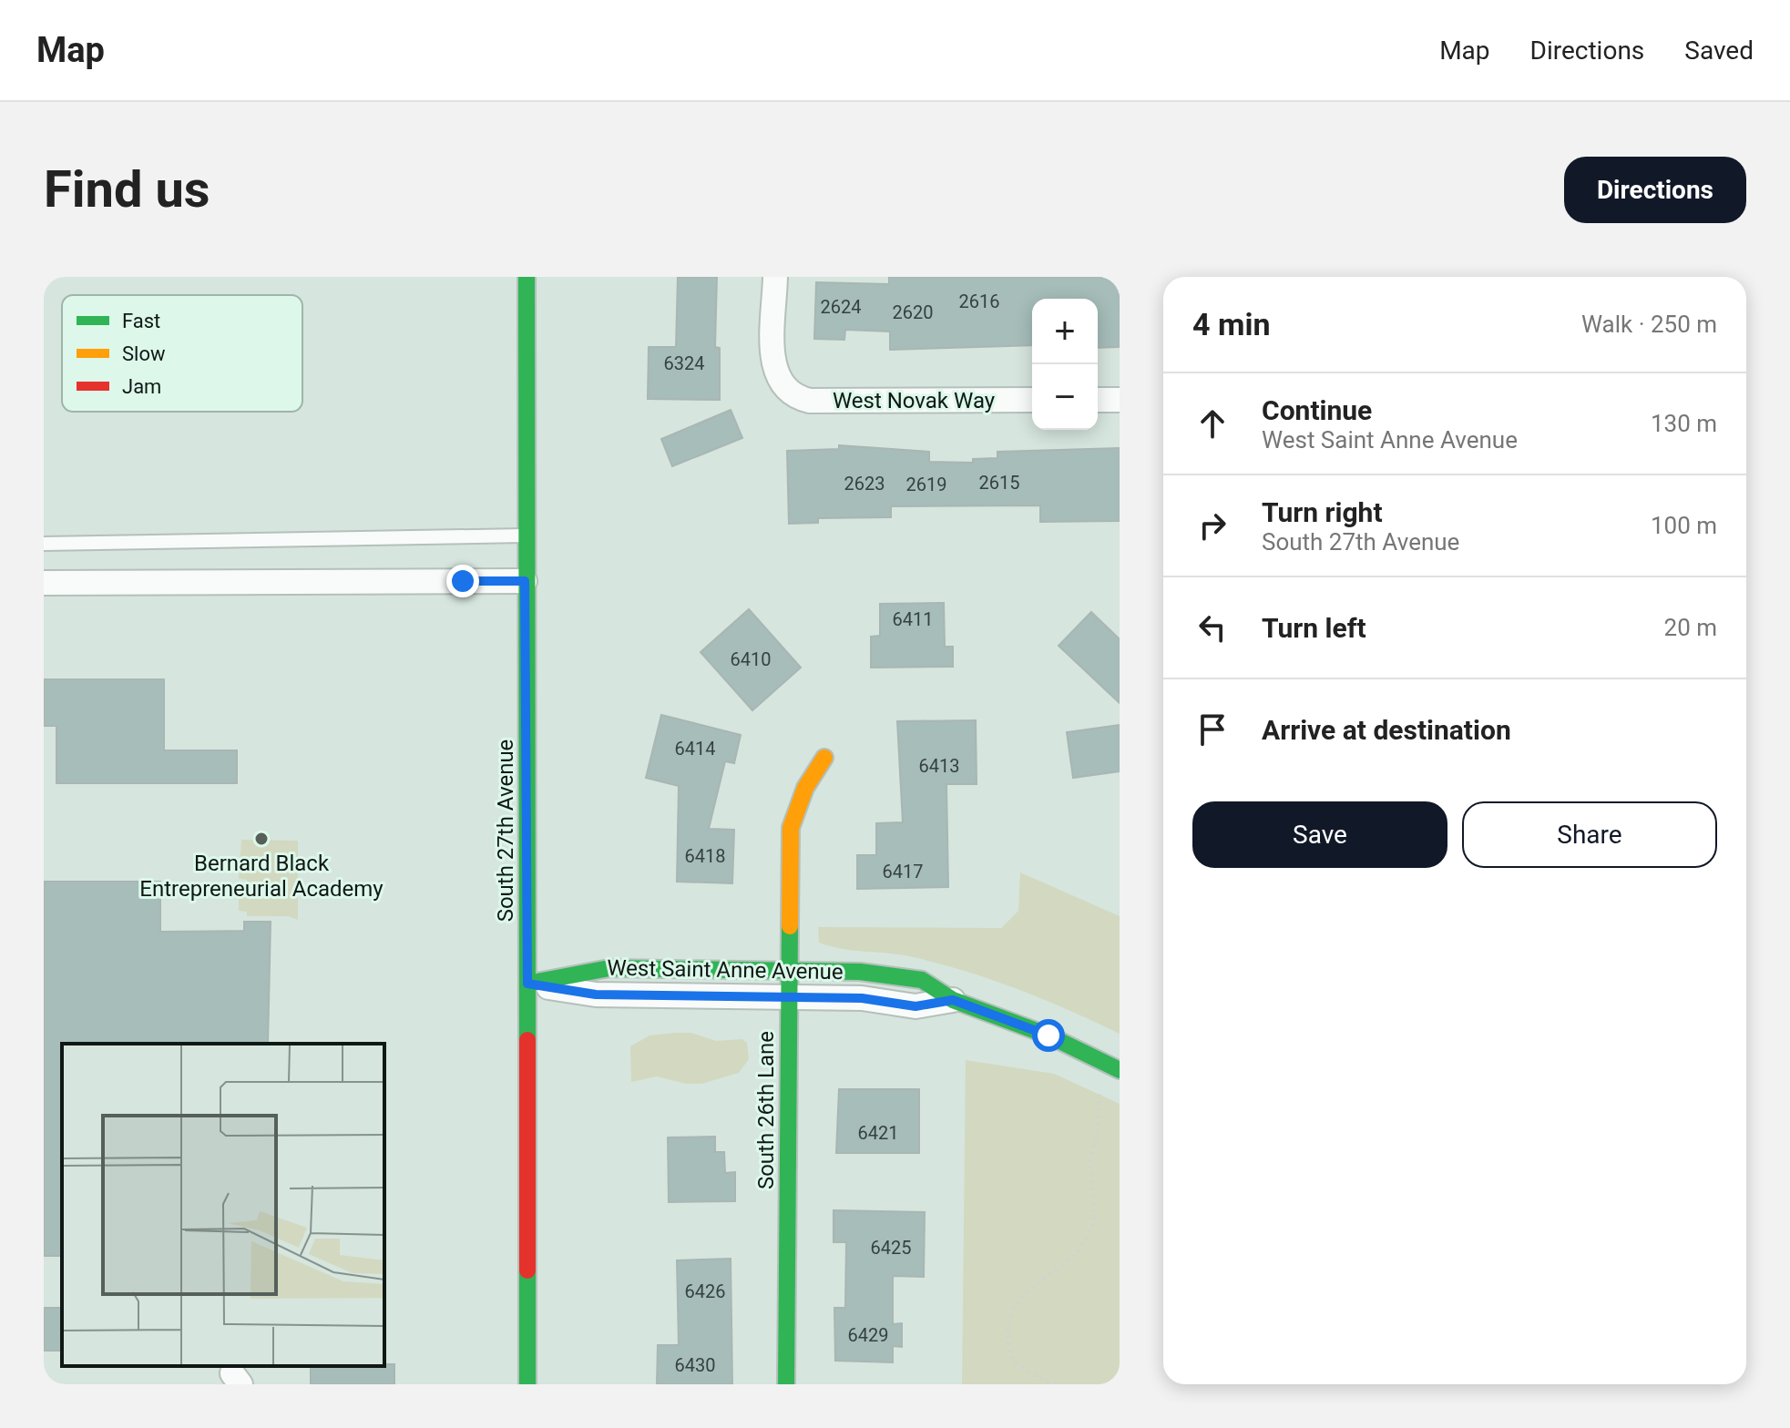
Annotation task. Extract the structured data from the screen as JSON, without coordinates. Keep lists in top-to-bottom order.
{
  "streets": {
    "street": [
      "West Novak Way",
      "South 27th Avenue",
      "West Saint Anne Avenue",
      "South 26th Lane"
    ]
  },
  "crossings": [
    ["South 27th Avenue", "West Saint Anne Avenue"],
    ["West Saint Anne Avenue", "South 26th Lane"]
  ],
  "places": ["Bernard Black Entrepreneurial Academy"],
  "house_numbers": [
    "2616",
    "2624",
    "2620",
    "6324",
    "2615",
    "2623",
    "2619",
    "6411",
    "6410",
    "6414",
    "6413",
    "6418",
    "6417",
    "6421",
    "6425",
    "6426",
    "6429",
    "6430"
  ],
  "legend": ["Fast", "Slow", "Jam"],
  "page": {
    "header": "Map",
    "nav": ["Map", "Directions", "Saved"],
    "buttons": [
      "Directions",
      ["Save", "Share"]
    ],
    "title": "Find us",
    "heading": ["4 min", "Walk · 250 m"],
    "map_buttons": ["+", "−"],
    "list": [
      ["Continue", "West Saint Anne Avenue", "130 m"],
      ["Turn right", "South 27th Avenue", "100 m"],
      ["Turn left", "20 m"],
      "Arrive at destination"
    ]
  }
}
